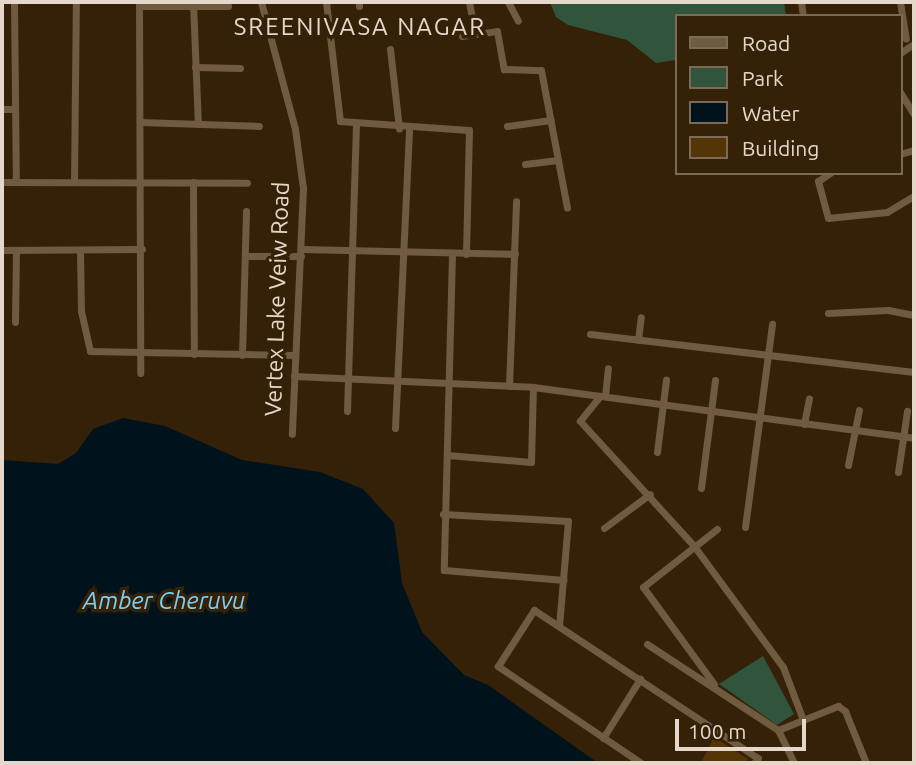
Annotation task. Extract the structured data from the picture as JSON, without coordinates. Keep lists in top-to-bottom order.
{
  "streets": {
    "street": ["Vertex Lake Veiw Road"]
  },
  "districts": ["SREENIVASA NAGAR"],
  "water": ["Amber Cheruvu"],
  "legend": [
    "Road",
    "Park",
    "Water",
    "Building"
  ],
  "scale_bar": "100 m"
}
